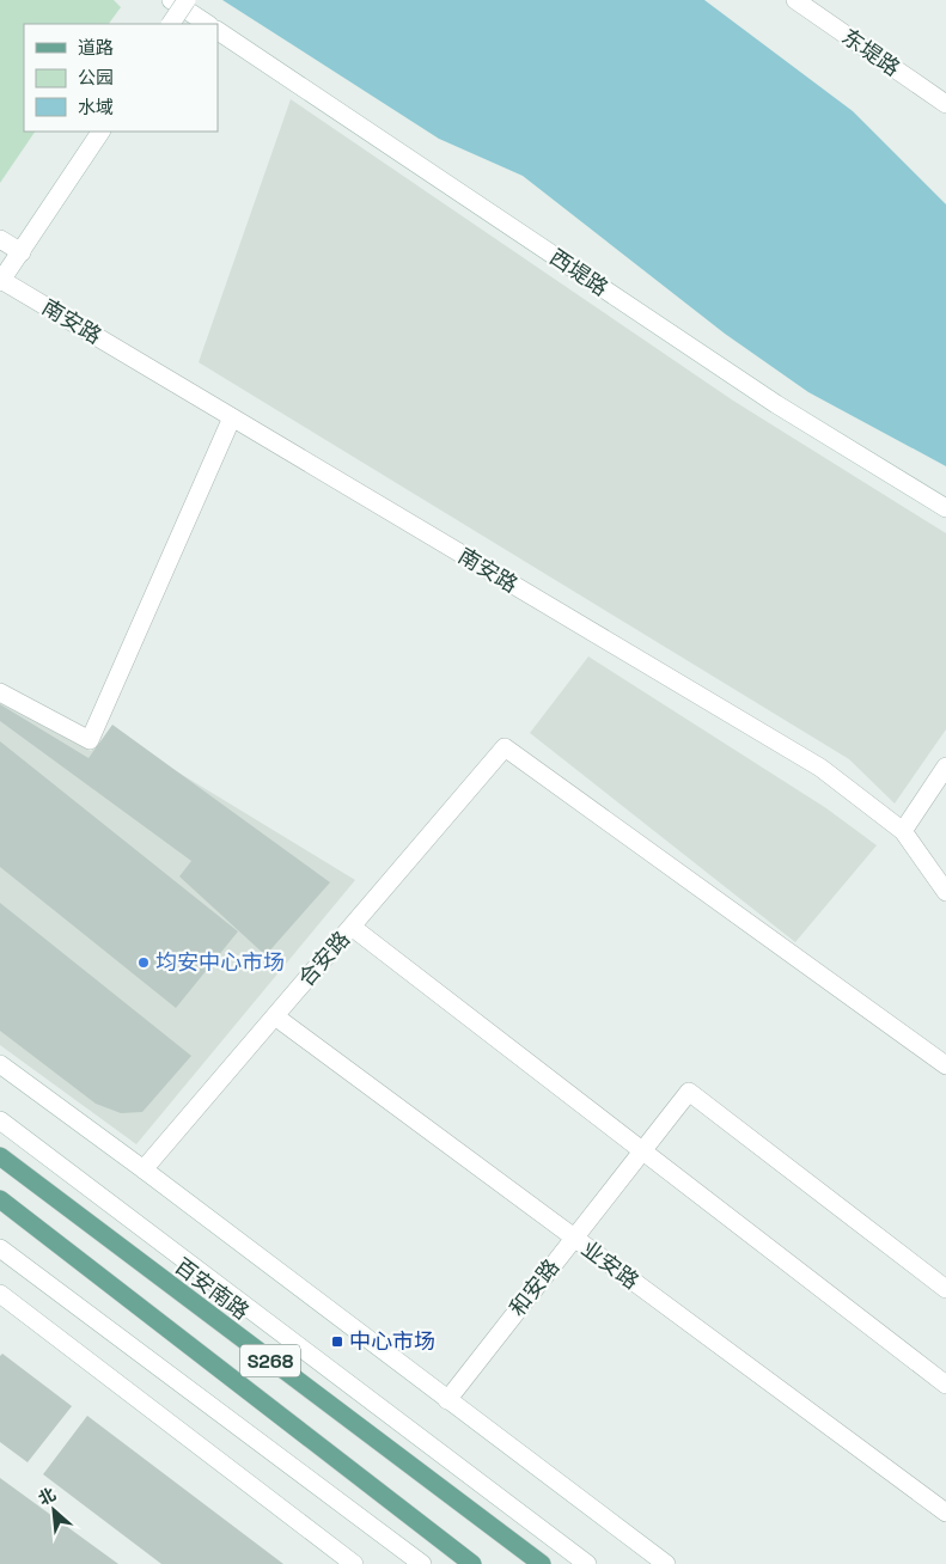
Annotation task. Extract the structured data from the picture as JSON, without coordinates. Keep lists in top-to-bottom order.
{
  "streets": {
    "main road": ["百安南路", "S268"],
    "street": [
      "东堤路",
      "西堤路",
      "南安路",
      "合安路",
      "业安路",
      "和安路"
    ]
  },
  "crossings": [
    ["合安路", "业安路"],
    ["业安路", "和安路"]
  ],
  "places": {
    "other": ["均安中心市场"],
    "transit": ["中心市场"]
  },
  "legend": ["道路", "公园", "水域"],
  "north": "top left"
}
